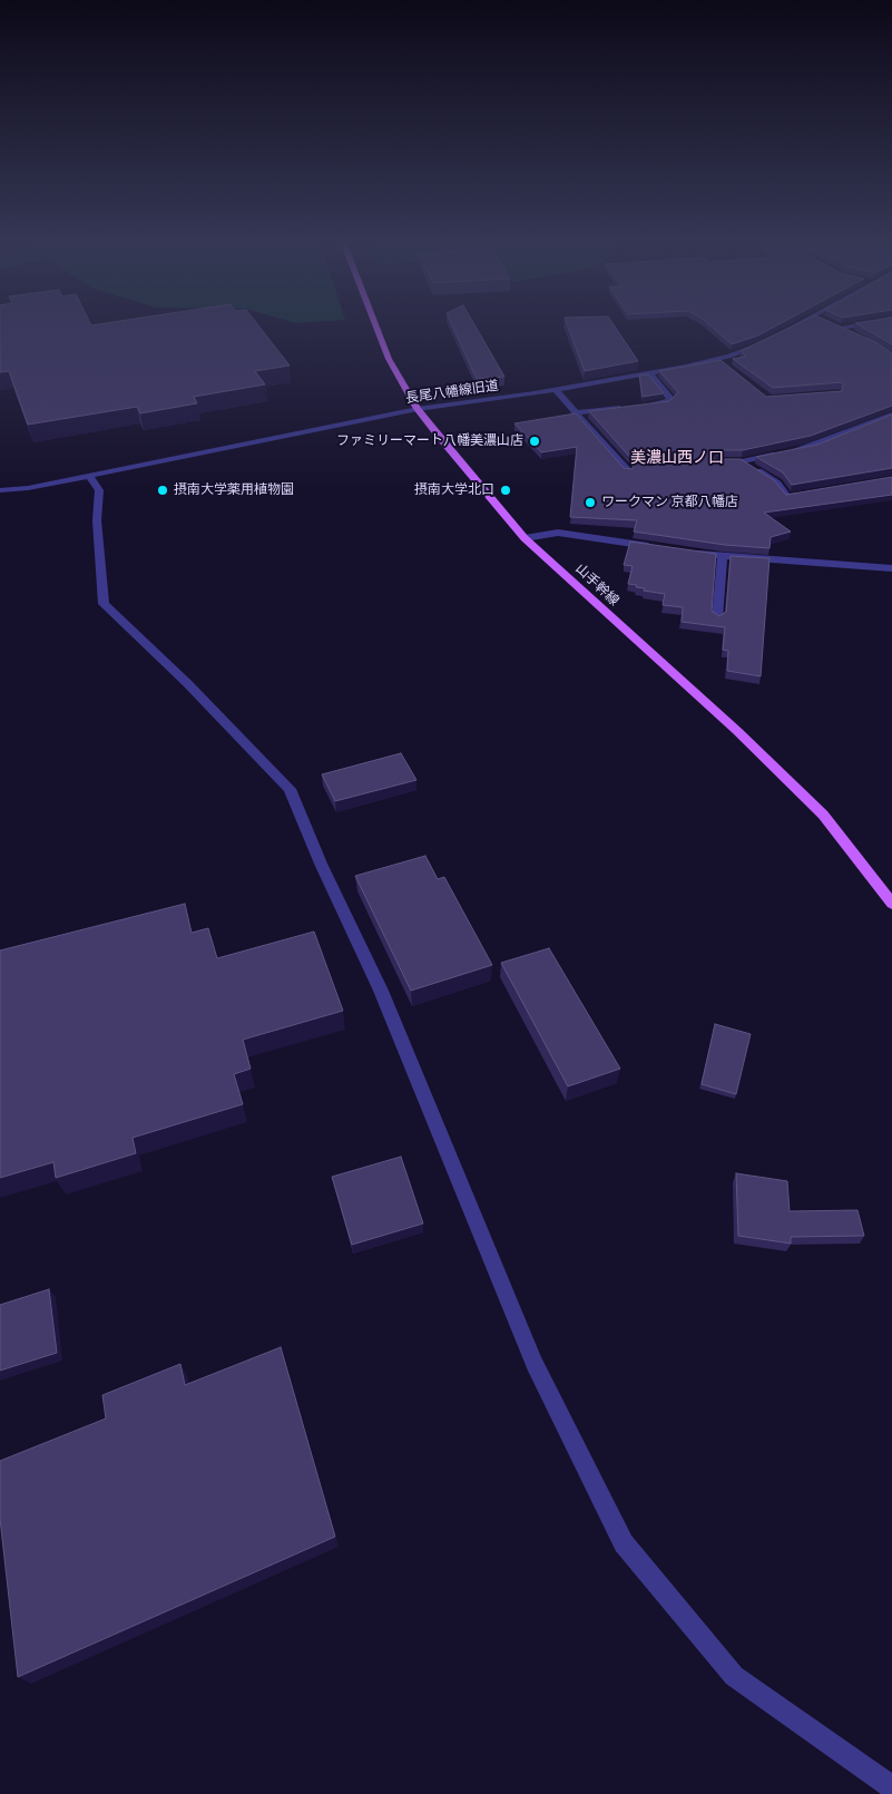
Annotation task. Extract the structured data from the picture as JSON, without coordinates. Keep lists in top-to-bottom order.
{
  "streets": {
    "main road": ["山手幹線"],
    "street": ["長尾八幡線旧道"]
  },
  "crossings": [
    ["長尾八幡線旧道", "山手幹線"]
  ],
  "districts": ["美濃山西ノ口"],
  "places": [
    "ファミリーマート八幡美濃山店",
    "摂南大学薬用植物園",
    "摂南大学北口",
    "ワークマン 京都八幡店"
  ]
}
